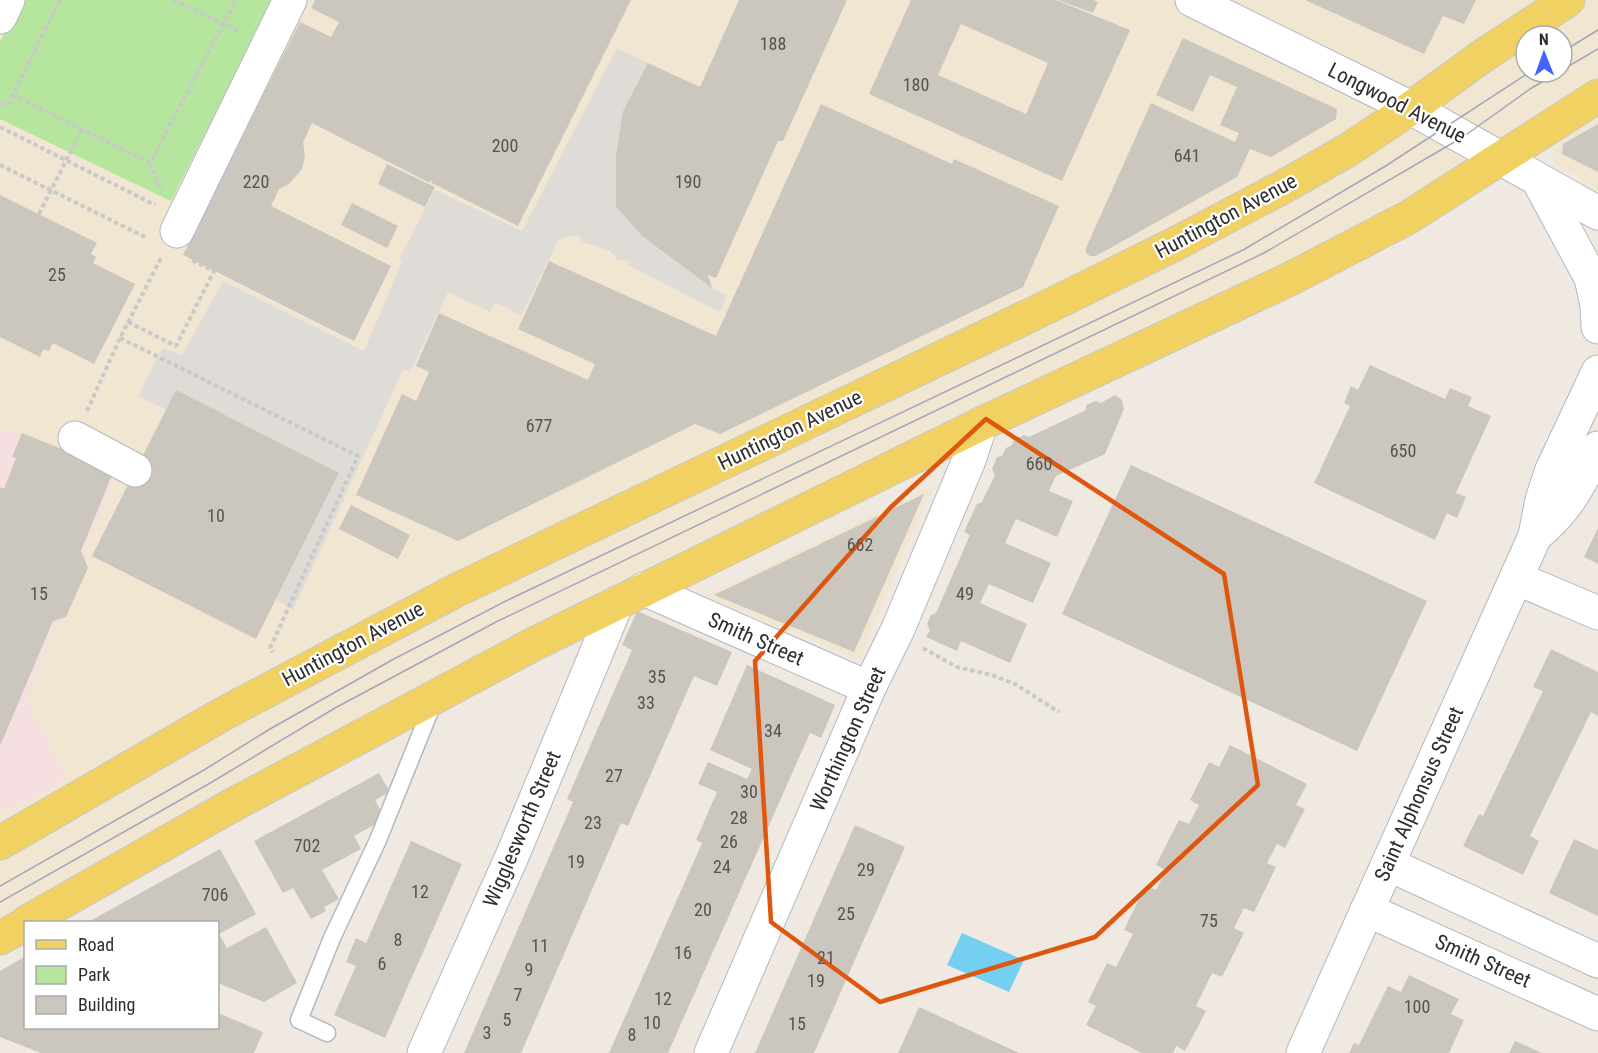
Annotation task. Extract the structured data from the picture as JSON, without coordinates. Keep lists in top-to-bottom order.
{
  "streets": {
    "main road": ["Huntington Avenue"],
    "street": [
      "Longwood Avenue",
      "Smith Street",
      "Worthington Street",
      "Saint Alphonsus Street",
      "Wigglesworth Street"
    ]
  },
  "crossings": [
    ["Longwood Avenue", "Huntington Avenue"],
    ["Smith Street", "Worthington Street"],
    ["Smith Street", "Saint Alphonsus Street"],
    ["Smith Street", "Wigglesworth Street"]
  ],
  "house_numbers": [
    "188",
    "180",
    "200",
    "641",
    "220",
    "190",
    "25",
    "677",
    "650",
    "660",
    "10",
    "662",
    "15",
    "49",
    "35",
    "33",
    "34",
    "27",
    "30",
    "28",
    "23",
    "26",
    "702",
    "19",
    "24",
    "29",
    "12",
    "706",
    "20",
    "25",
    "75",
    "8",
    "11",
    "16",
    "21",
    "6",
    "9",
    "19",
    "7",
    "12",
    "100",
    "5",
    "10",
    "15",
    "3",
    "8"
  ],
  "legend": ["Road", "Park", "Building"],
  "north": "top"
}
